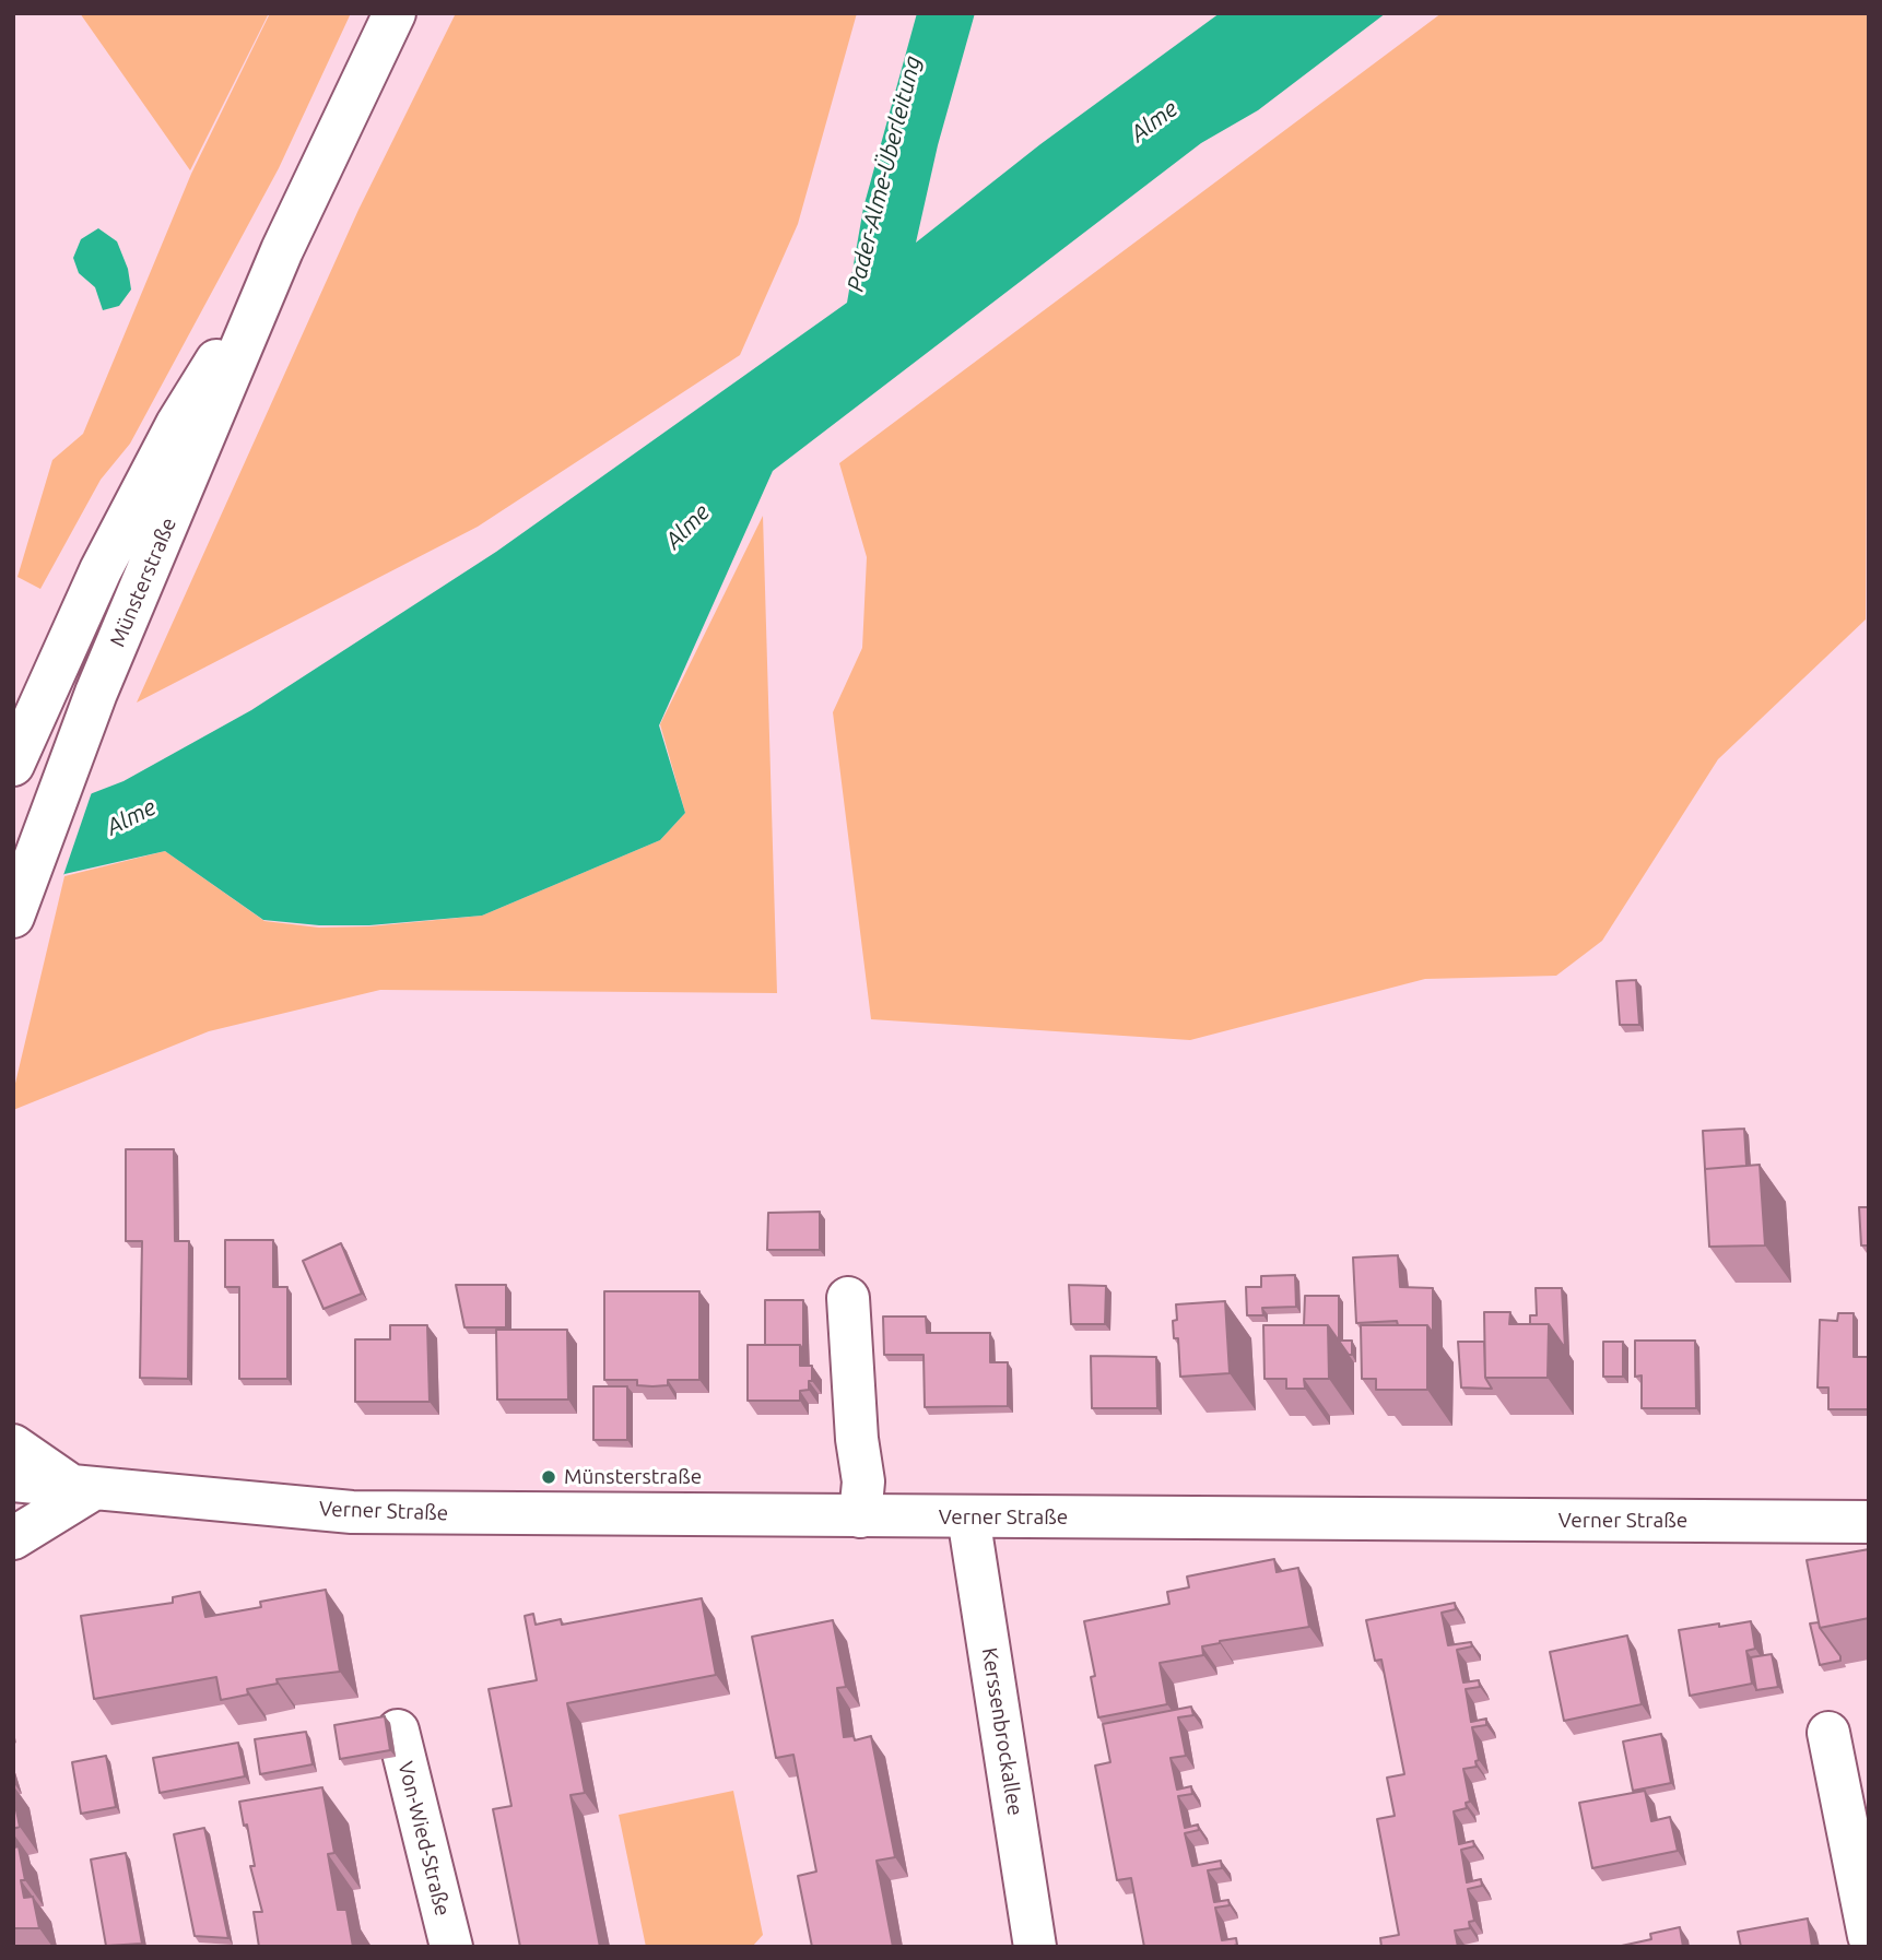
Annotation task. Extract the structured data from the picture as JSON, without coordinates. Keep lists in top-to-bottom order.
{
  "streets": {
    "main road": [
      "Münsterstraße",
      "Verner Straße",
      "Kerssenbrockallee",
      "Von-Wied-Straße"
    ]
  },
  "crossings": [
    ["Verner Straße", "Kerssenbrockallee"]
  ],
  "water": ["Alme", "Pader-Alme-Überleitung"],
  "places": ["Münsterstraße"]
}
